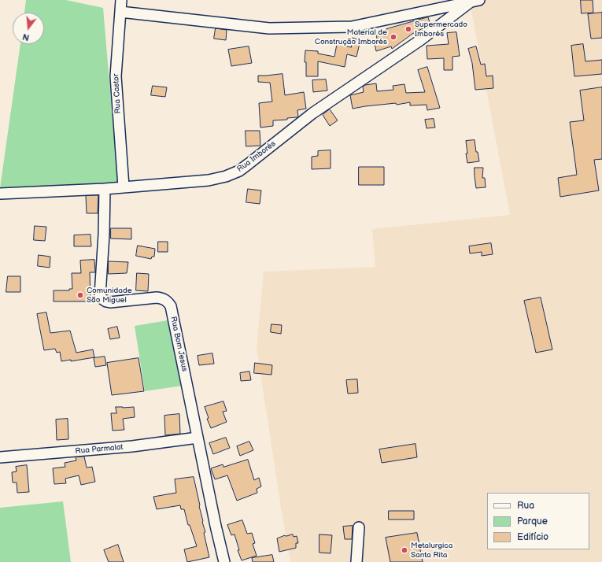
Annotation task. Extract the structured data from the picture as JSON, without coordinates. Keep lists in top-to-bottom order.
{
  "streets": {
    "street": [
      "Rua Castor",
      "Rua Imborés",
      "Rua Bom Jesus",
      "Rua Parmalat"
    ]
  },
  "crossings": [
    ["Rua Castor", "Rua Imborés"],
    ["Rua Imborés", "Rua Bom Jesus"],
    ["Rua Bom Jesus", "Rua Parmalat"]
  ],
  "places": [
    "Supermercado Imborés",
    "Material de Construção Imborés",
    "Comunidade São Miguel",
    "Metalurgica Santa Rita"
  ],
  "legend": ["Rua", "Parque", "Edifício"],
  "north": "bottom"
}
